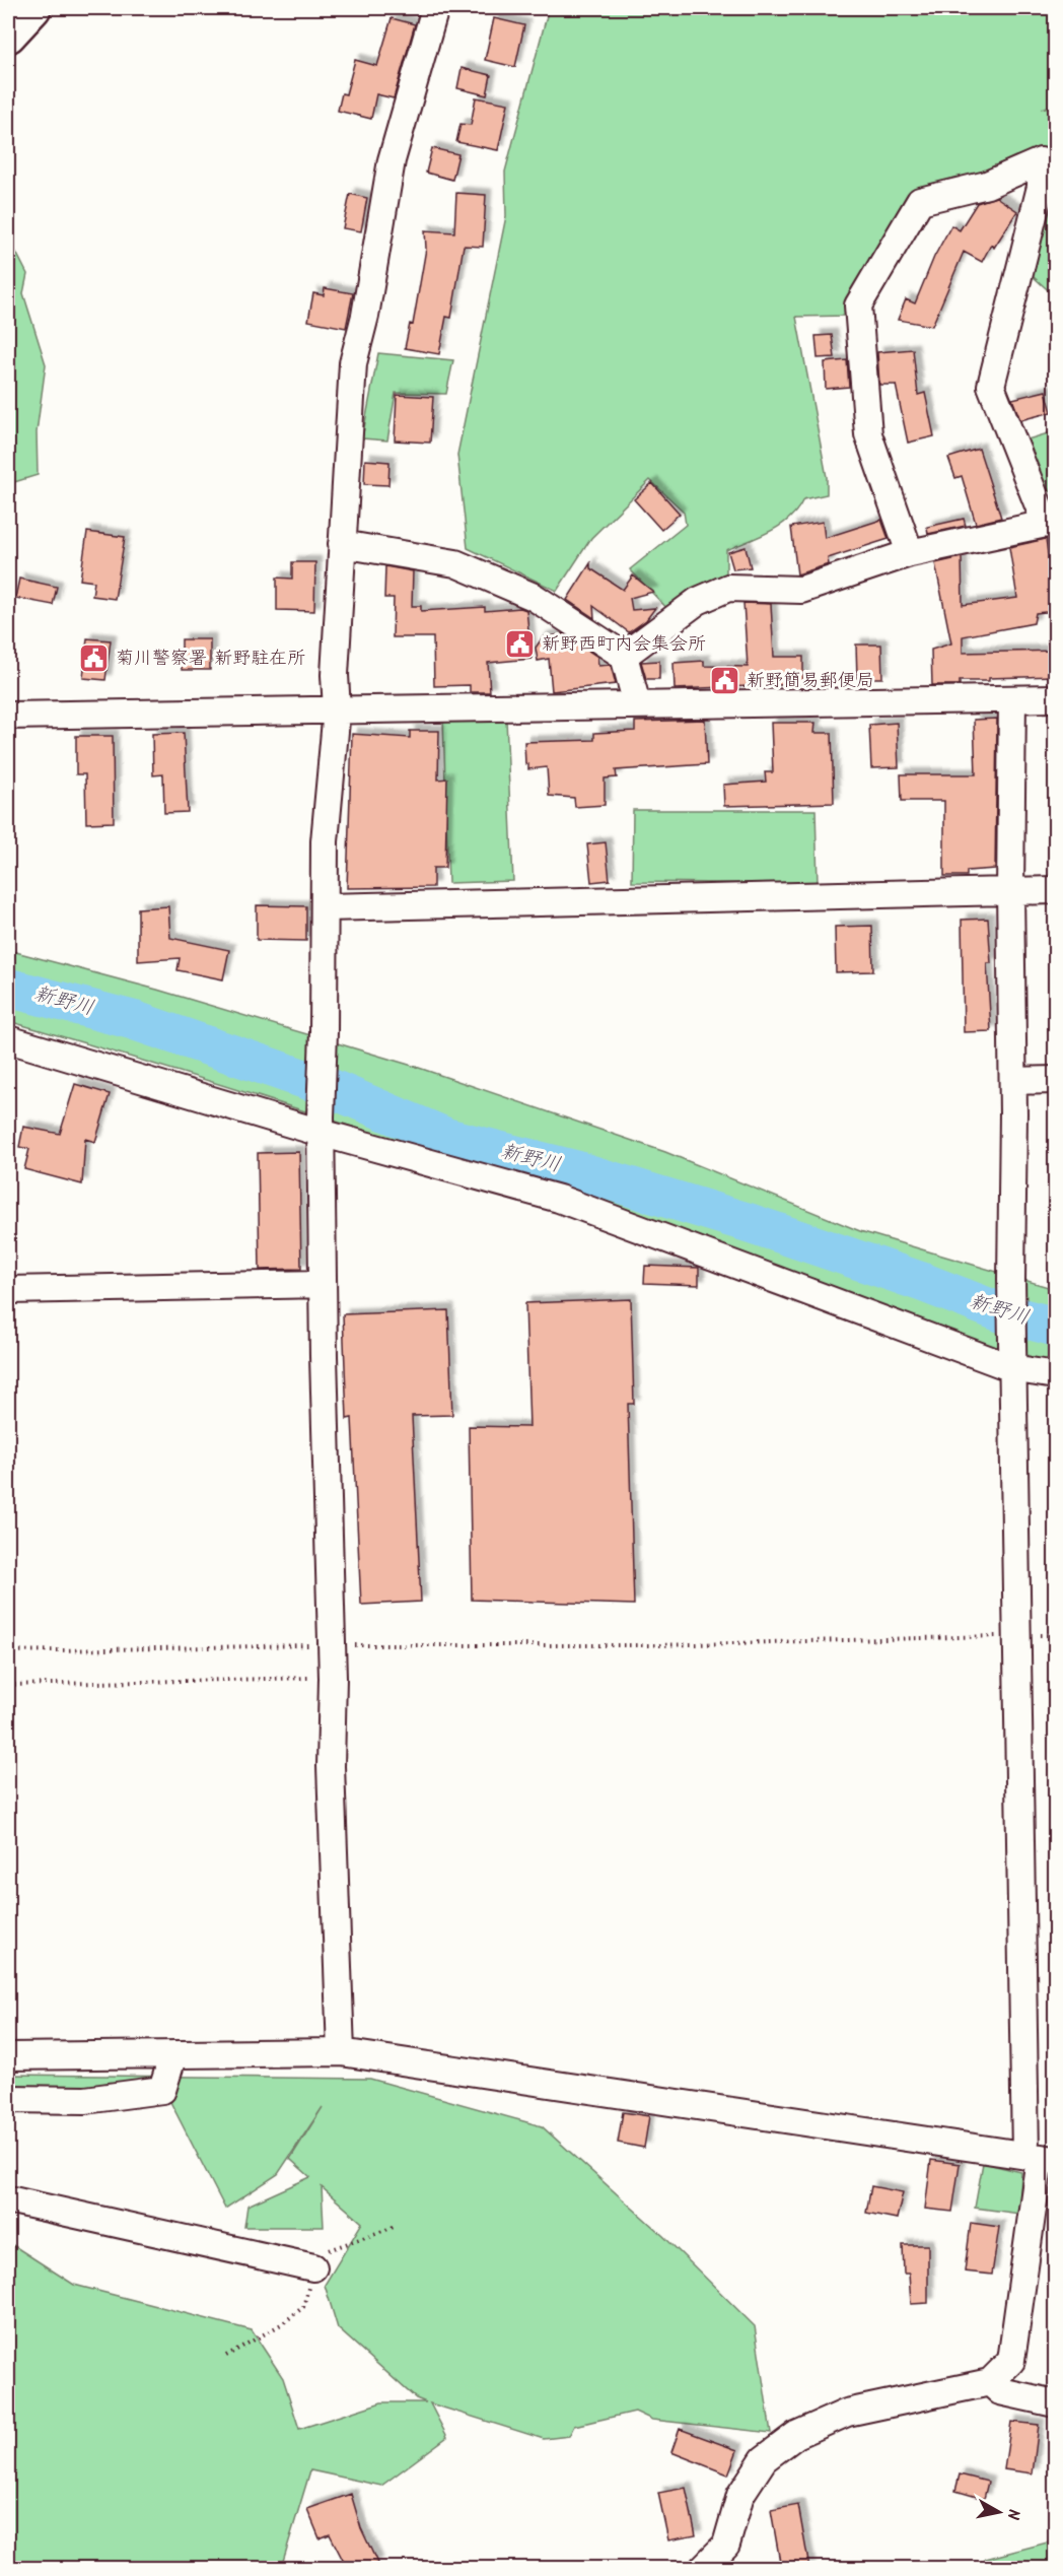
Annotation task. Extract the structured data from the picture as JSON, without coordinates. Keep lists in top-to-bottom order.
{
  "water": ["新野川"],
  "places": {
    "public building": ["新野西町内会集会所", "菊川警察署 新野駐在所", "新野簡易郵便局"]
  },
  "north": "right"
}
